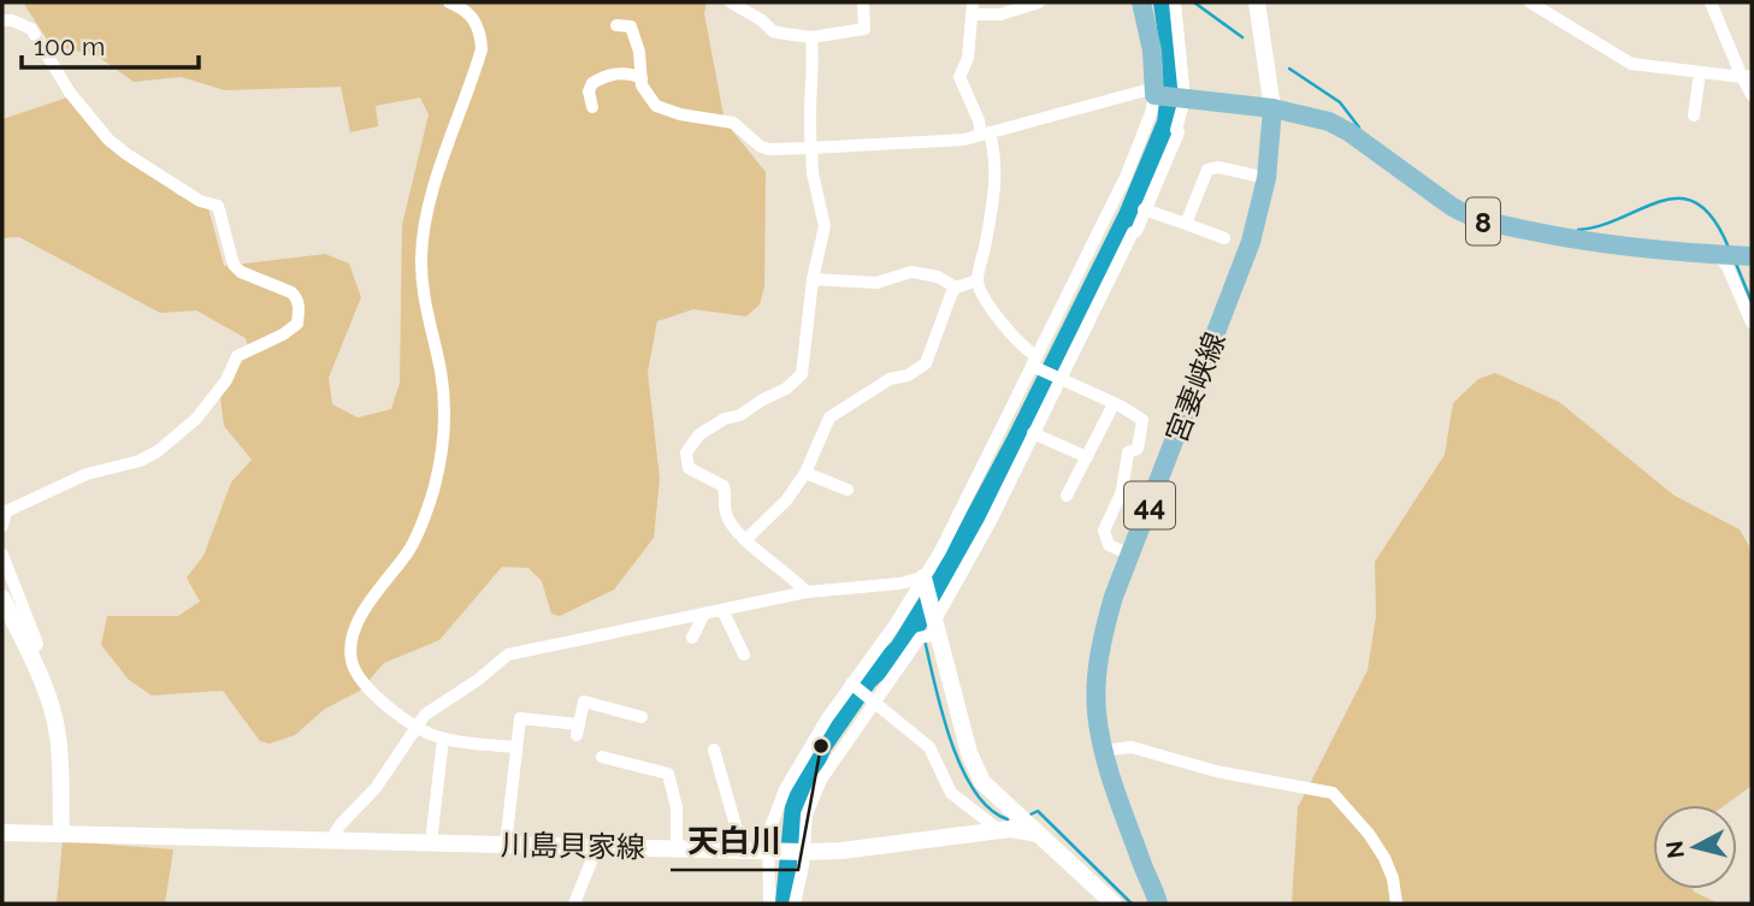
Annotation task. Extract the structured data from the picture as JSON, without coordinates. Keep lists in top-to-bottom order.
{
  "streets": {
    "main road": [
      "8",
      "宮妻峡線",
      "44",
      "川島貝家線"
    ]
  },
  "crossings": [
    ["8", "宮妻峡線"]
  ],
  "places": ["天白川"],
  "scale_bar": "100 m",
  "north": "left"
}
